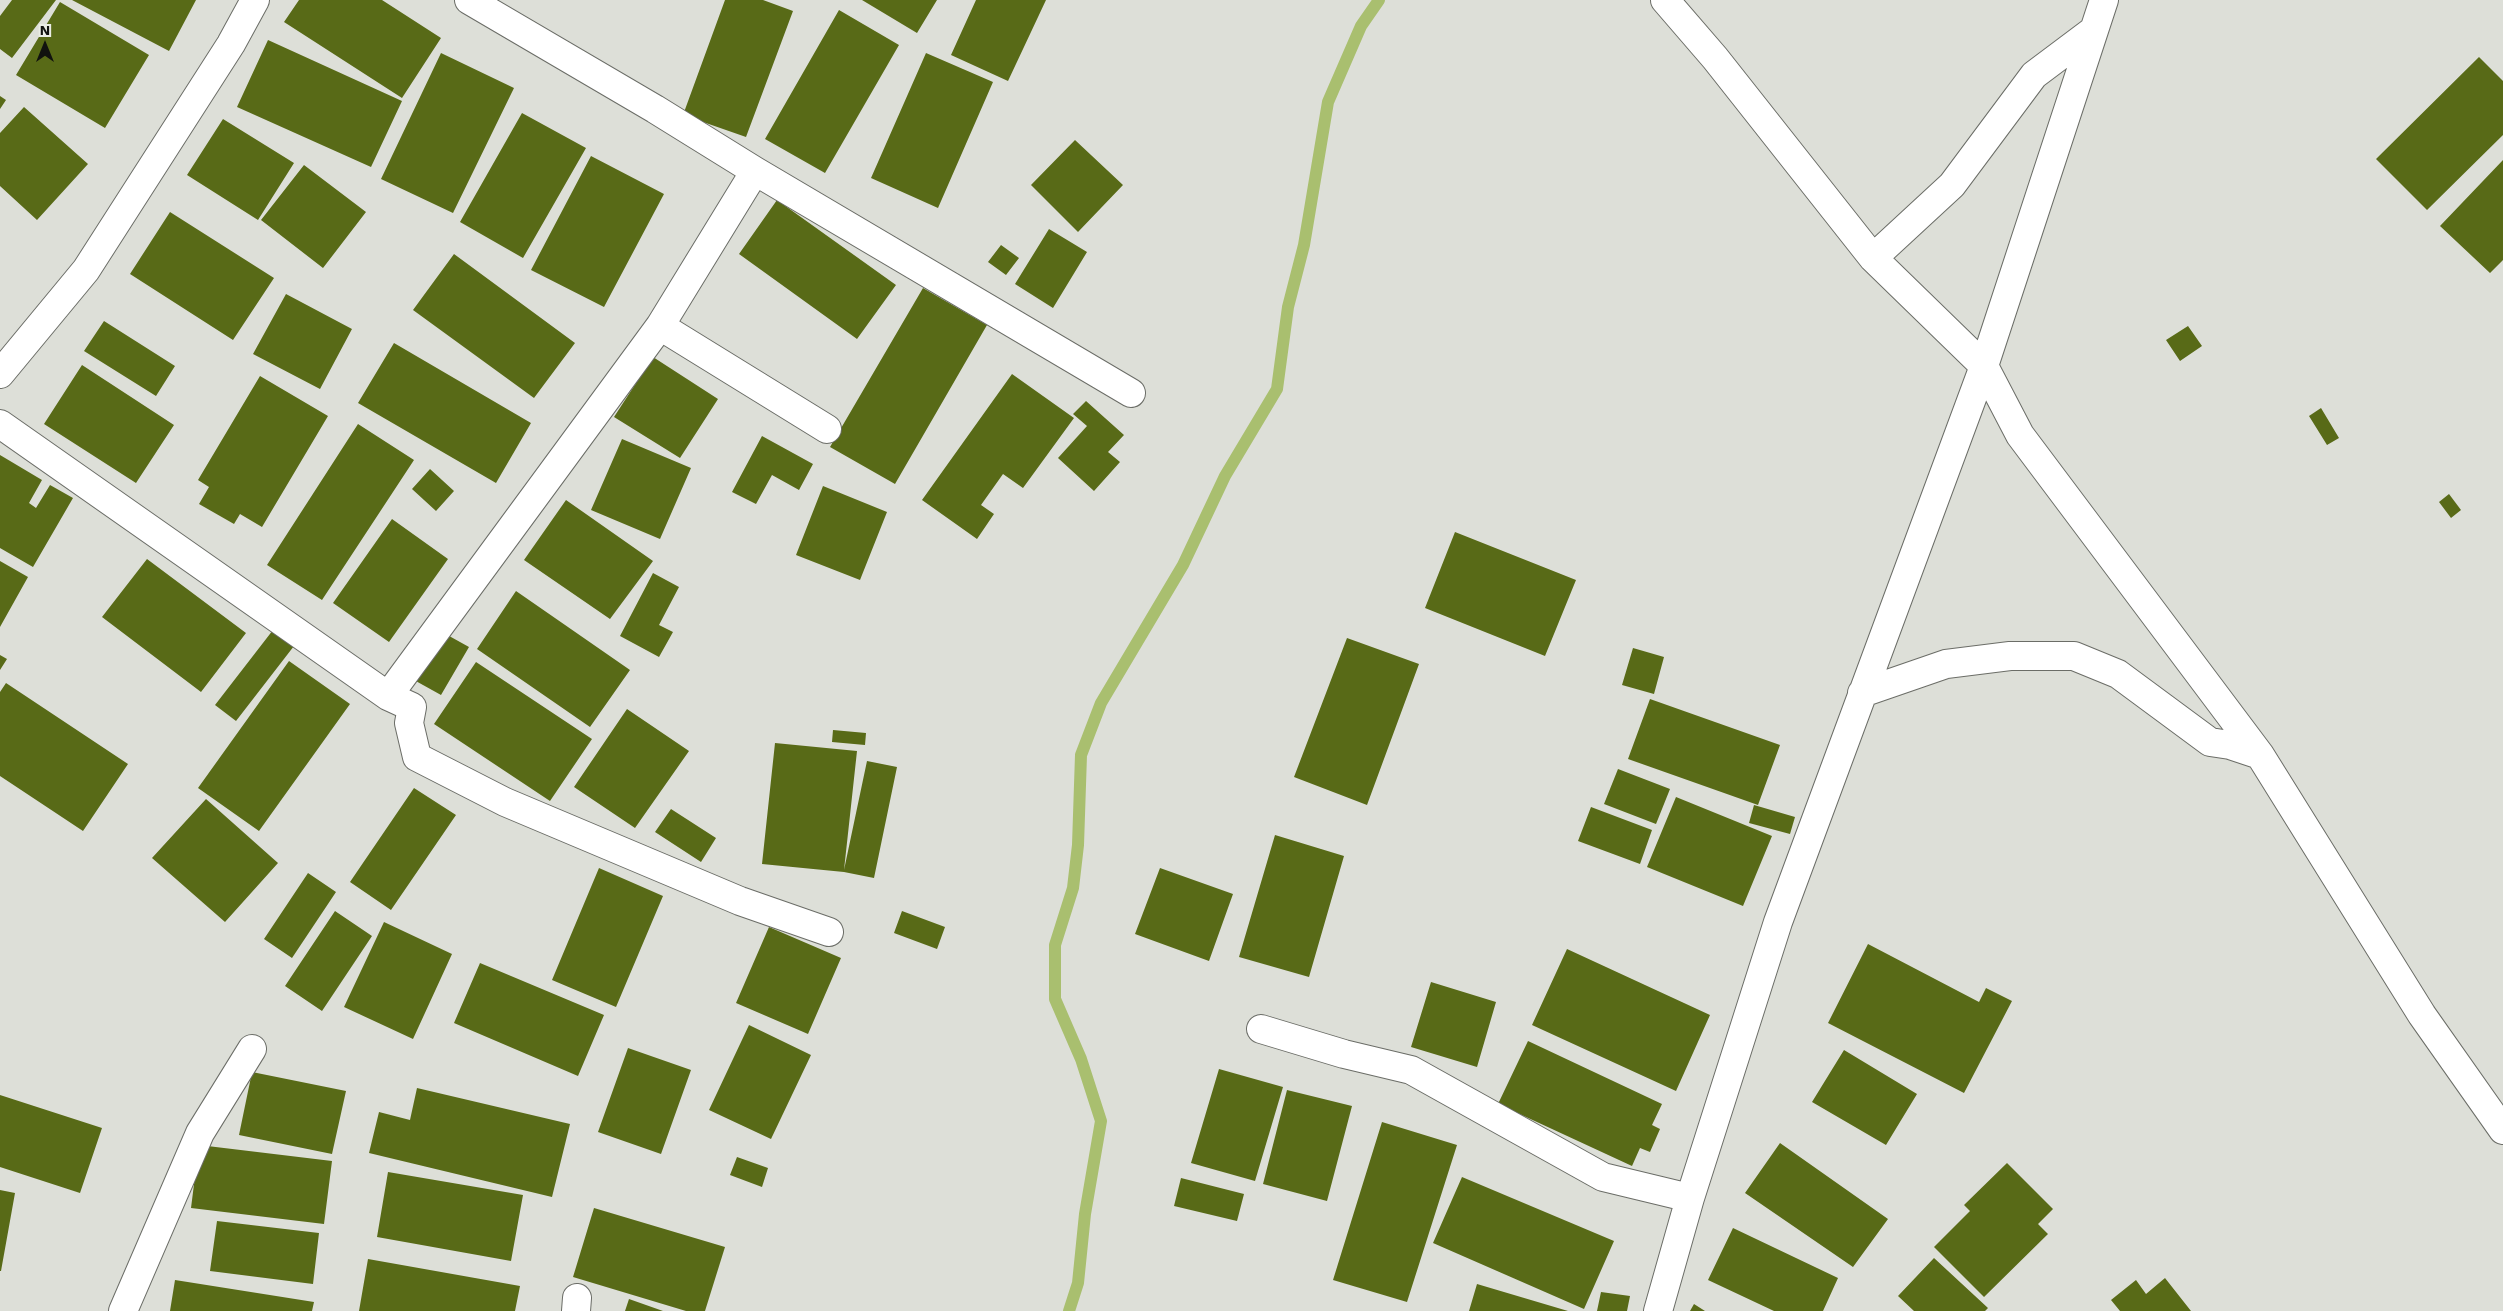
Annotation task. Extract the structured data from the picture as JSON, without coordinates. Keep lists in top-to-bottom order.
{
  "north": "top"
}
